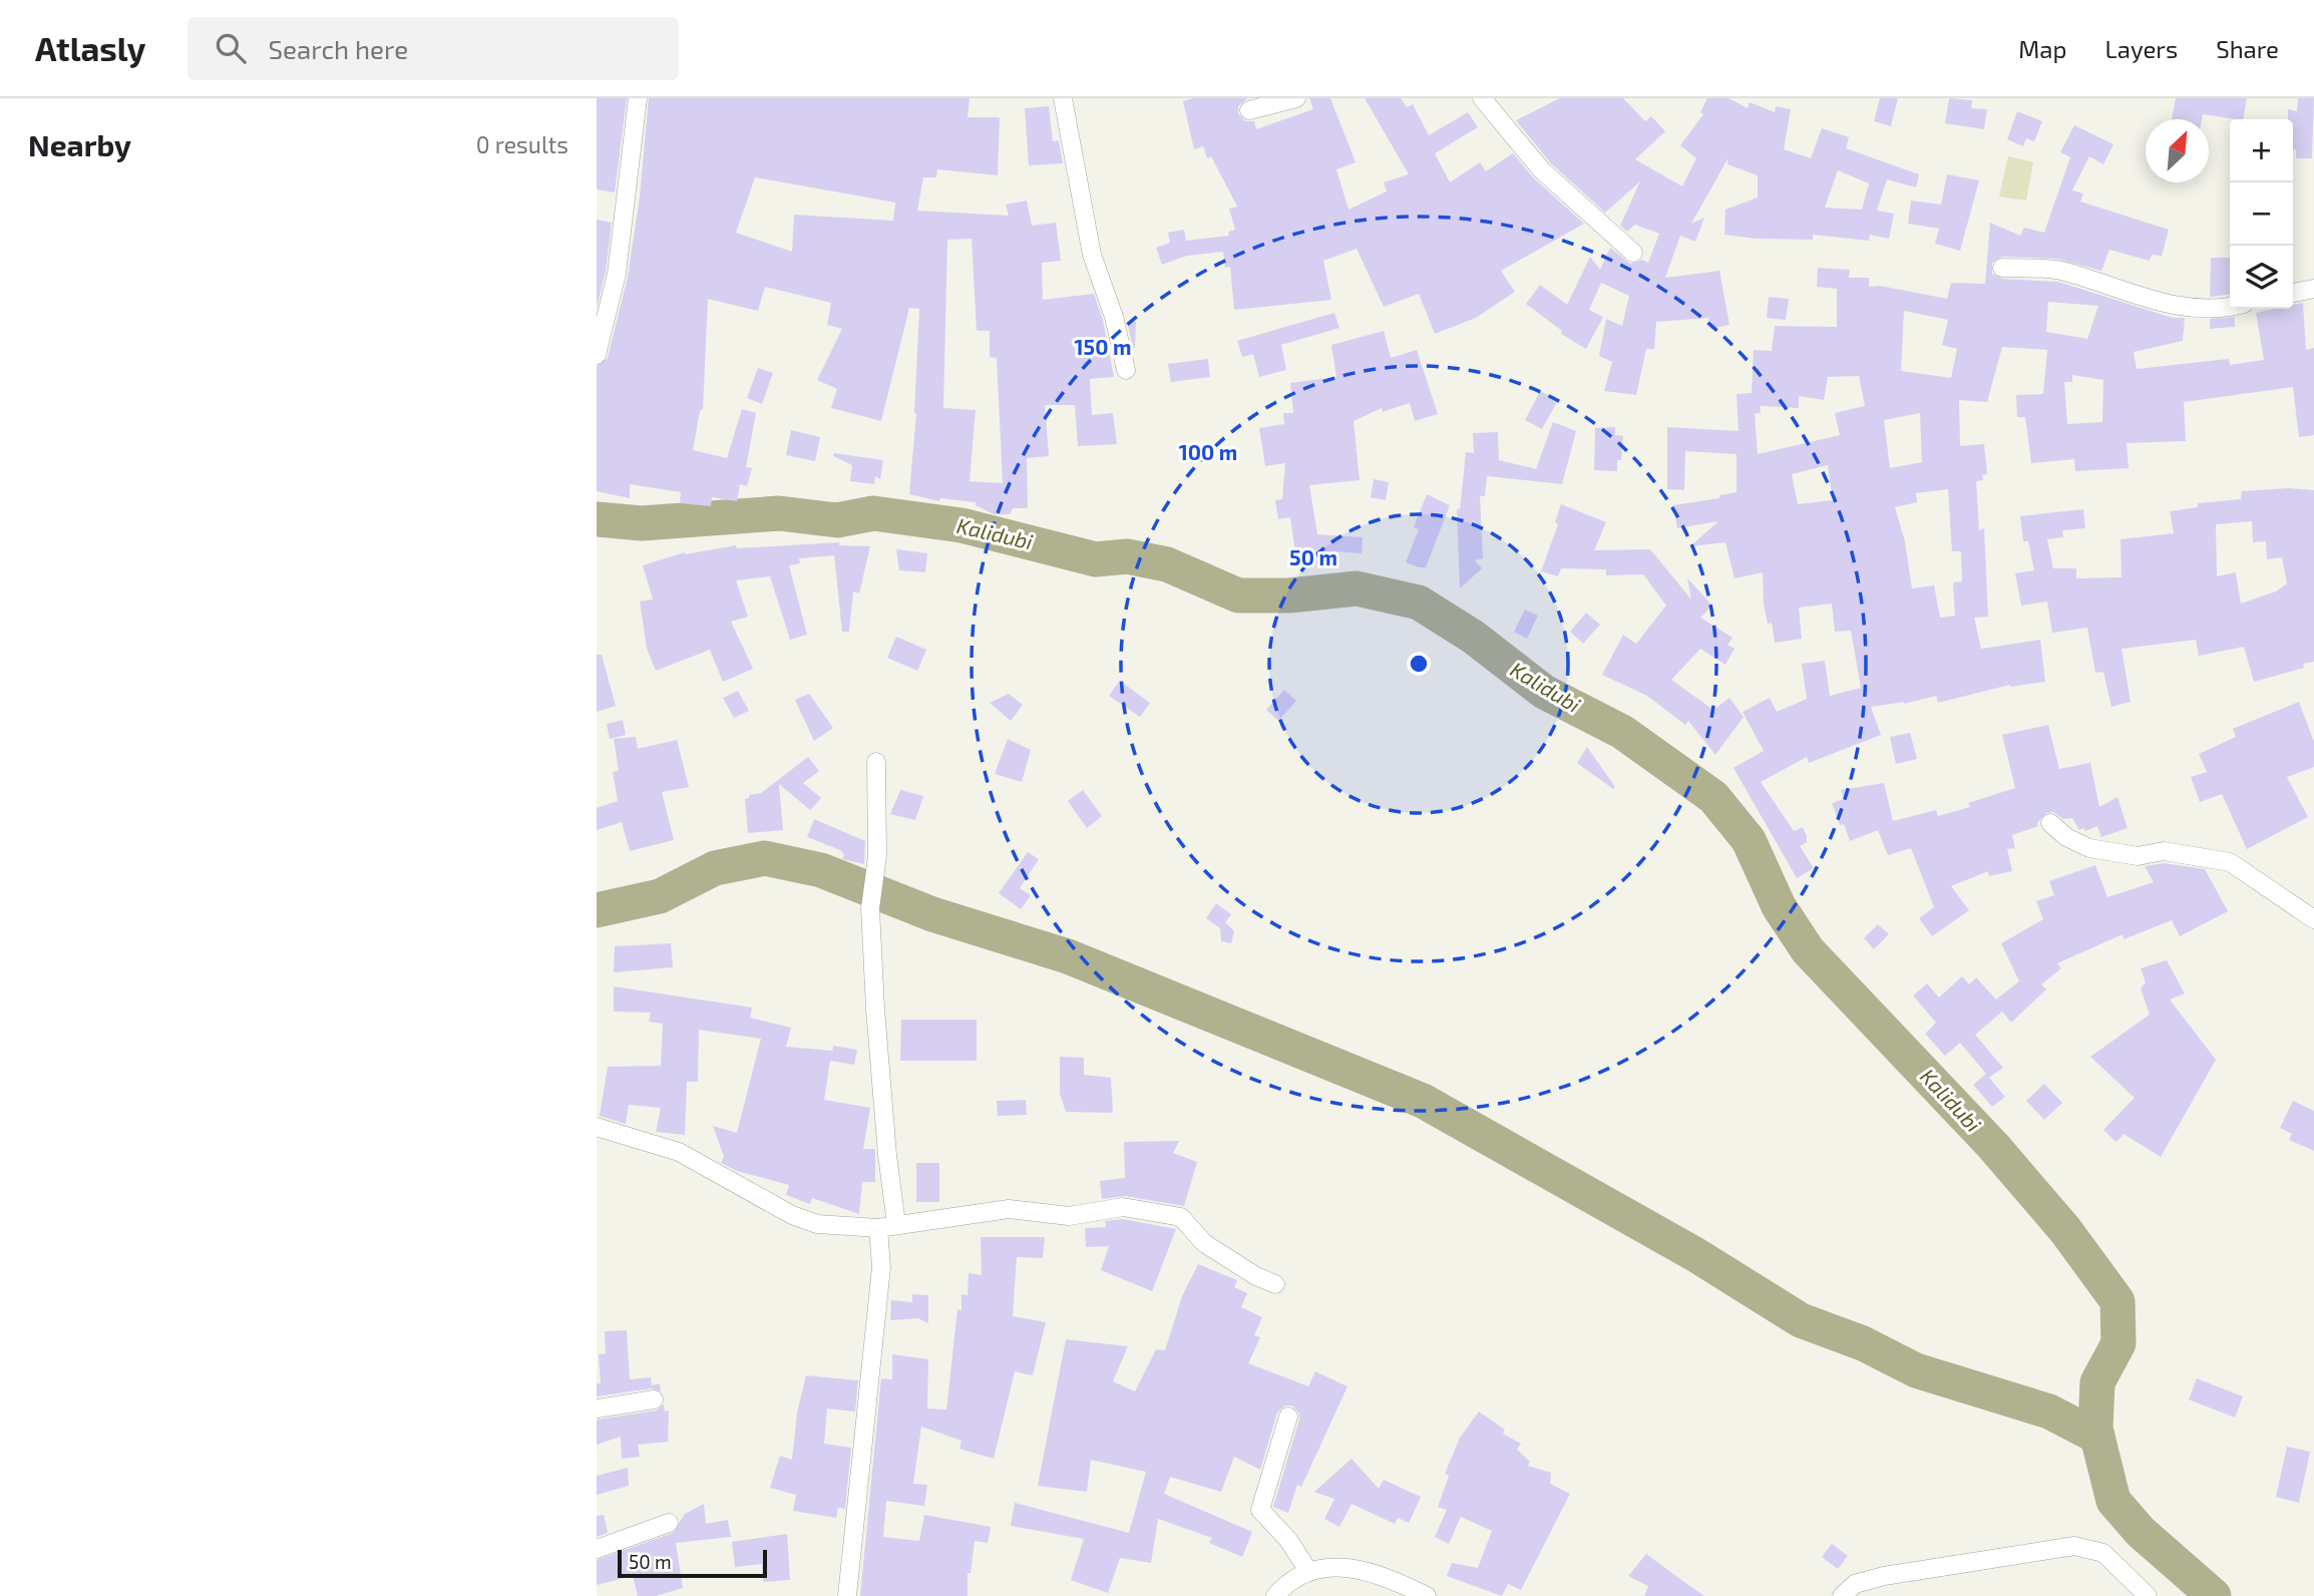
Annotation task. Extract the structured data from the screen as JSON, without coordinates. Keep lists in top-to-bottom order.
{
  "water": ["Kalidubi"],
  "scale_bar": "50 m",
  "north": "top right",
  "page": {
    "header": "Atlasly",
    "search": "Search here",
    "nav": ["Map", "Layers", "Share"],
    "heading": ["Nearby", "0 results"],
    "map_buttons": ["+", "−"],
    "scale": "50 m"
  },
  "rings": ["150 m", "100 m", "50 m"]
}
